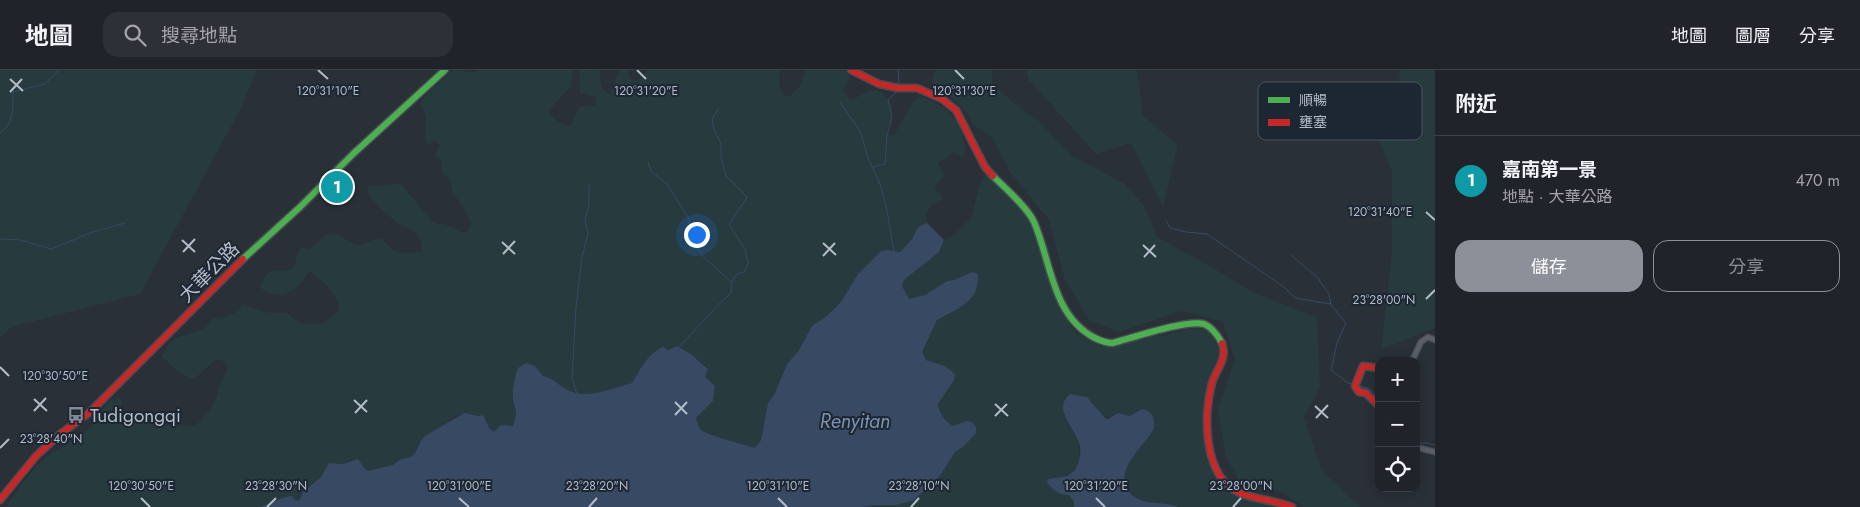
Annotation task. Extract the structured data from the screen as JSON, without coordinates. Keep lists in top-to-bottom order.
{
  "streets": {
    "street": ["大華公路"]
  },
  "water": ["Renyitan"],
  "places": {
    "bus stop": ["Tudigongqi"]
  },
  "legend": ["順暢", "壅塞"],
  "page": {
    "header": "地圖",
    "search": "搜尋地點",
    "nav": ["地圖", "圖層", "分享"],
    "heading": "附近",
    "list": [
      {
        "mark": "1",
        "name": "嘉南第一景",
        "note": "地點 · 大華公路",
        "value": "470 m"
      }
    ],
    "pins": "1",
    "buttons": ["儲存", "分享"],
    "map_buttons": ["+", "−"]
  },
  "coordinates": [
    "120°31'10\"E",
    "120°31'20\"E",
    "120°31'30\"E",
    "120°31'40\"E",
    "23°28'00\"N",
    "120°30'50\"E",
    "23°28'40\"N",
    "23°28'30\"N",
    "23°28'20\"N",
    "23°28'10\"N",
    "120°31'00\"E"
  ]
}
